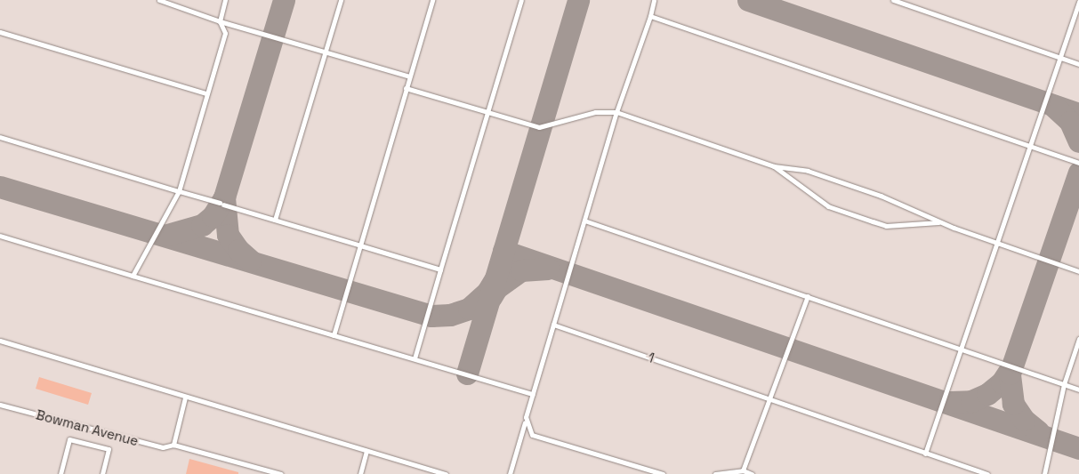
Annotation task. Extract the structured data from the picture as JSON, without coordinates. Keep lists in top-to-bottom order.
{
  "streets": {
    "lane": ["1", "Bowman Avenue"]
  }
}
